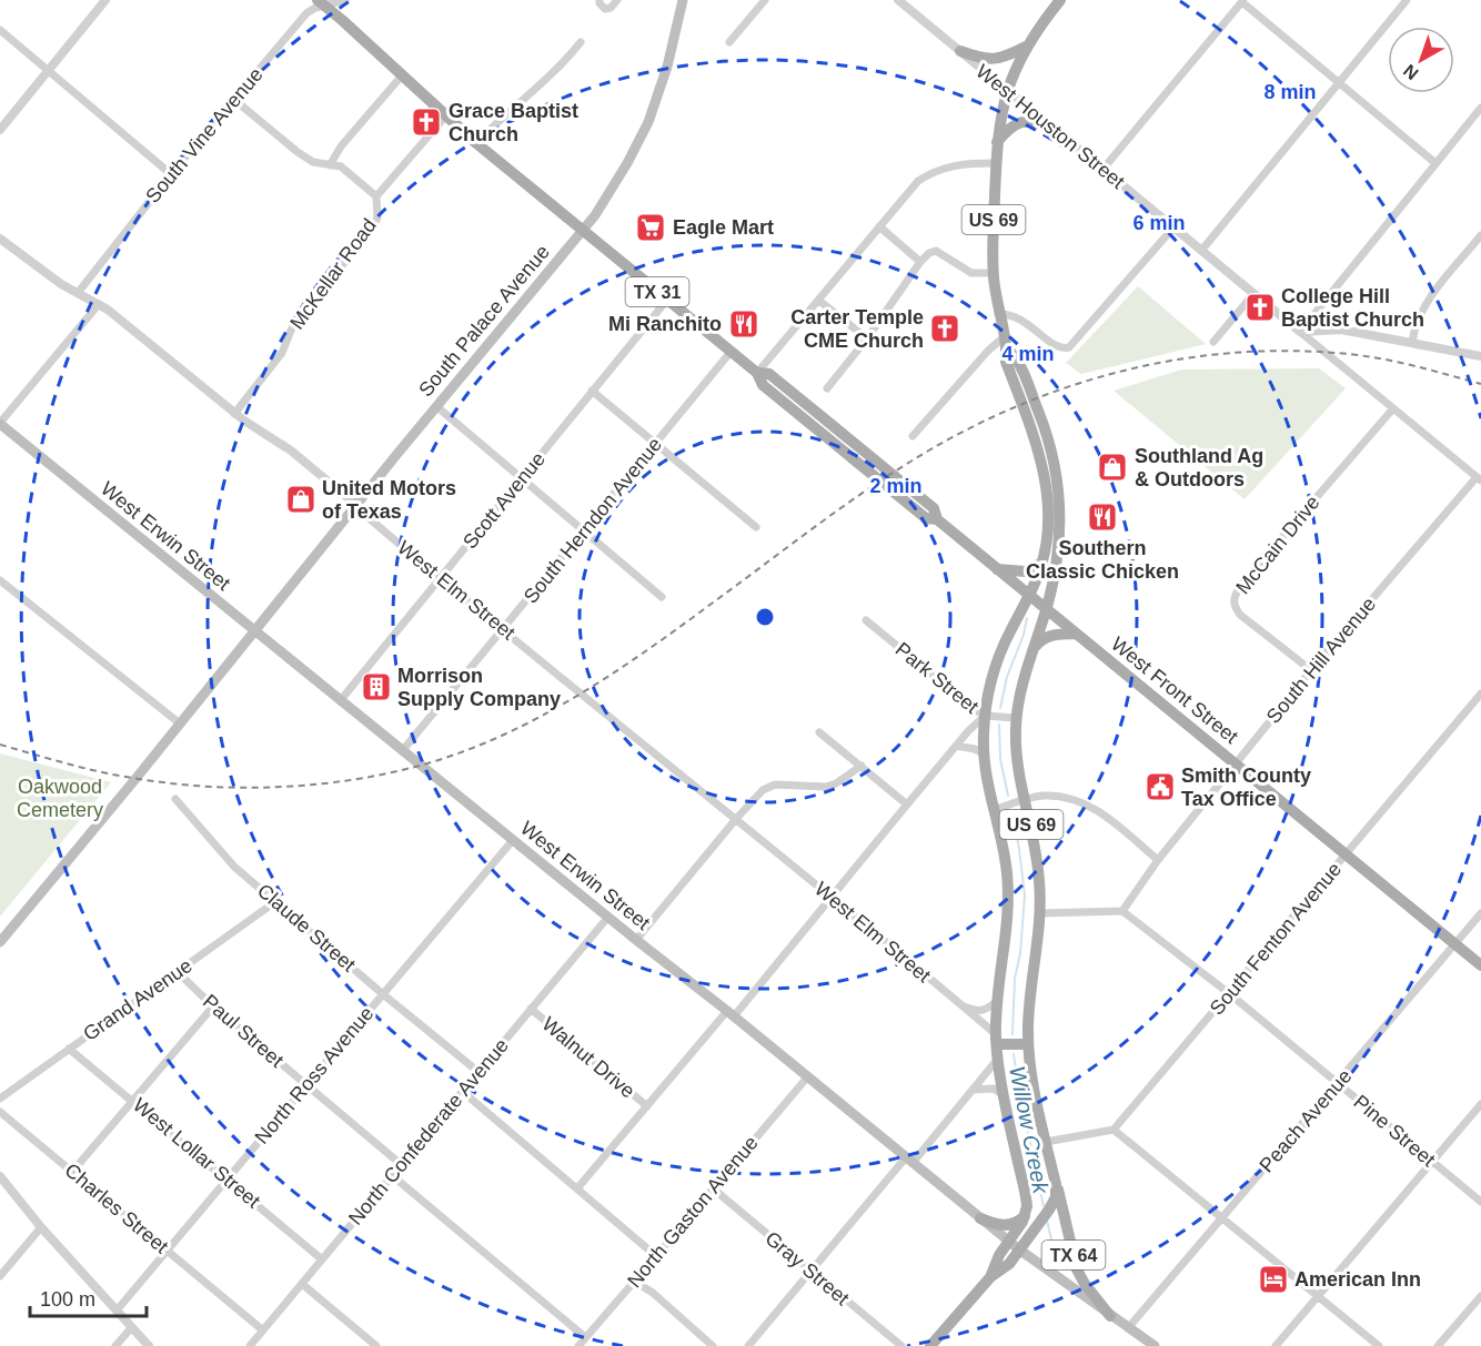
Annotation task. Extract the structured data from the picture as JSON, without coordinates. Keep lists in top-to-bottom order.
{
  "streets": {
    "main road": [
      "US 69",
      "TX 31",
      "South Palace Avenue",
      "West Erwin Street",
      "West Front Street",
      "TX 64"
    ],
    "street": [
      "West Houston Street",
      "South Vine Avenue",
      "McKellar Road",
      "Scott Avenue",
      "South Herndon Avenue",
      "McCain Drive",
      "West Elm Street",
      "South Hill Avenue",
      "Park Street",
      "Claude Street",
      "South Fenton Avenue",
      "Grand Avenue",
      "Paul Street",
      "Walnut Drive",
      "North Ross Avenue",
      "Peach Avenue",
      "Pine Street",
      "North Confederate Avenue",
      "West Lollar Street",
      "Charles Street",
      "North Gaston Avenue",
      "Gray Street"
    ]
  },
  "crossings": [
    ["West Houston Street", "US 69"],
    ["West Houston Street", "McCain Drive"],
    ["West Houston Street", "South Hill Avenue"],
    ["South Vine Avenue", "West Elm Street"],
    ["South Vine Avenue", "West Front Street"],
    ["US 69", "West Elm Street"],
    ["US 69", "Park Street"],
    ["US 69", "West Front Street"],
    ["US 69", "TX 64"],
    ["McKellar Road", "West Elm Street"],
    ["South Palace Avenue", "West Erwin Street"],
    ["South Palace Avenue", "West Elm Street"],
    ["South Palace Avenue", "West Front Street"],
    ["Scott Avenue", "West Erwin Street"],
    ["Scott Avenue", "West Elm Street"],
    ["Scott Avenue", "West Front Street"],
    ["South Herndon Avenue", "West Erwin Street"],
    ["South Herndon Avenue", "West Elm Street"],
    ["South Herndon Avenue", "West Front Street"],
    ["West Erwin Street", "North Ross Avenue"],
    ["West Erwin Street", "Peach Avenue"],
    ["West Erwin Street", "North Confederate Avenue"],
    ["West Erwin Street", "North Gaston Avenue"],
    ["West Erwin Street", "TX 64"],
    ["McCain Drive", "South Hill Avenue"],
    ["South Hill Avenue", "West Front Street"],
    ["South Hill Avenue", "Pine Street"],
    ["West Front Street", "South Fenton Avenue"],
    ["West Front Street", "Peach Avenue"],
    ["Claude Street", "Grand Avenue"],
    ["Claude Street", "North Ross Avenue"],
    ["Claude Street", "North Confederate Avenue"],
    ["South Fenton Avenue", "Pine Street"],
    ["Grand Avenue", "Paul Street"],
    ["Grand Avenue", "West Lollar Street"],
    ["Paul Street", "North Ross Avenue"],
    ["Paul Street", "North Confederate Avenue"],
    ["Walnut Drive", "North Confederate Avenue"],
    ["North Ross Avenue", "West Lollar Street"],
    ["North Ross Avenue", "Charles Street"],
    ["Peach Avenue", "Pine Street"],
    ["North Confederate Avenue", "West Lollar Street"],
    ["North Confederate Avenue", "Charles Street"],
    ["North Gaston Avenue", "Gray Street"]
  ],
  "water": ["Willow Creek"],
  "parks": ["Oakwood Cemetery"],
  "places": {
    "church": ["Grace Baptist Church", "College Hill Baptist Church", "Carter Temple CME Church"],
    "supermarket": ["Eagle Mart"],
    "restaurant": ["Mi Ranchito", "Southern Classic Chicken"],
    "shop": ["Southland Ag & Outdoors", "United Motors of Texas"],
    "building": ["Morrison Supply Company"],
    "public building": ["Smith County Tax Office"],
    "hotel": ["American Inn"]
  },
  "scale_bar": "100 m",
  "north": "bottom left",
  "rings": [
    "8 min",
    "6 min",
    "4 min",
    "2 min"
  ]
}
